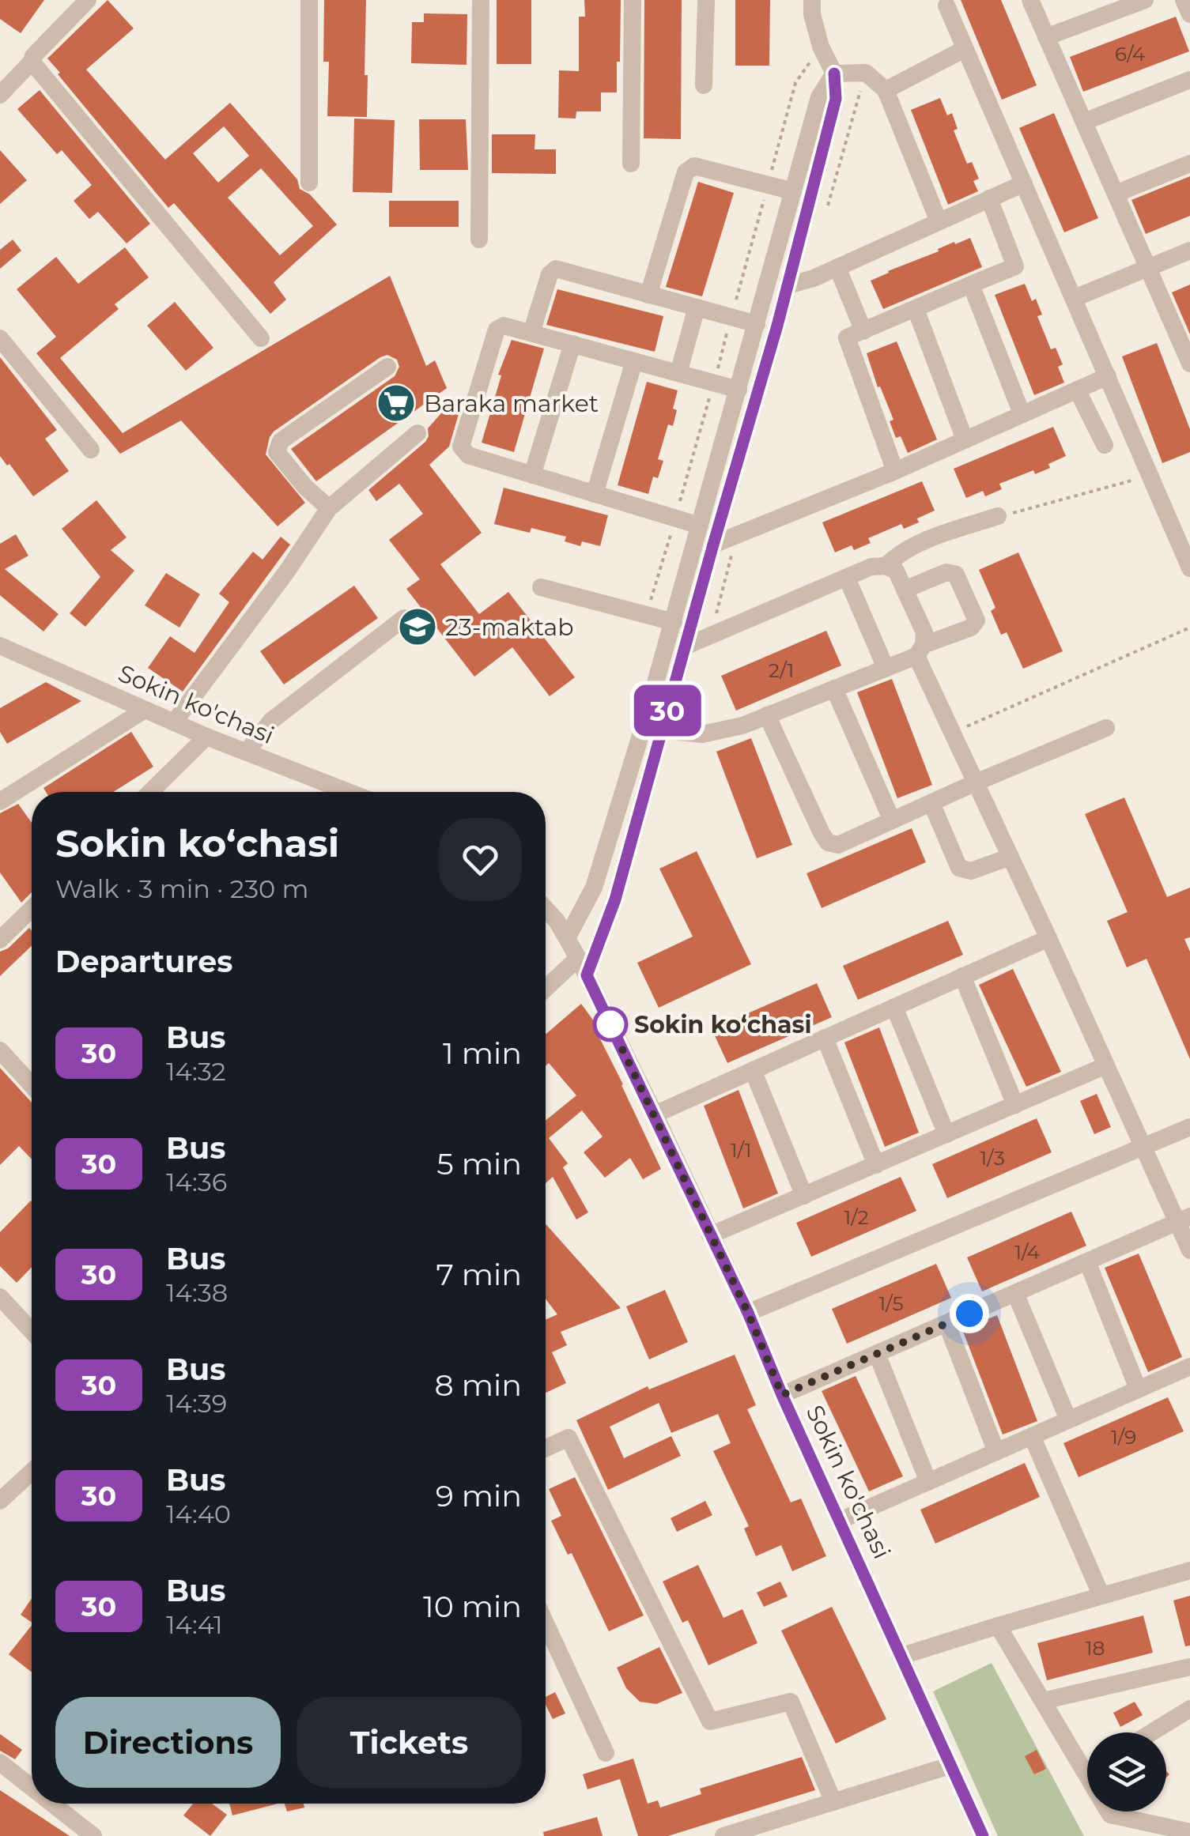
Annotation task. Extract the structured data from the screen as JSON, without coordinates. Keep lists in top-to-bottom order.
{
  "streets": {
    "street": ["Sokin ko'chasi"]
  },
  "places": {
    "supermarket": ["Baraka market"],
    "school or university": ["23-maktab"],
    "other": ["Sokin koʻchasi"]
  },
  "lines": ["bus line 30"],
  "house_numbers": [
    "6/4",
    "2/1",
    "1/1",
    "1/3",
    "1/2",
    "1/4",
    "1/5",
    "1/9",
    "18"
  ],
  "page": {
    "on_map": "30",
    "heading": [
      ["Sokin koʻchasi", "Walk · 3 min · 230 m"],
      "Departures"
    ],
    "list": [
      {
        "mark": "30",
        "name": "Bus",
        "note": "14:32",
        "value": "1 min"
      },
      {
        "mark": "30",
        "name": "Bus",
        "note": "14:36",
        "value": "5 min"
      },
      {
        "mark": "30",
        "name": "Bus",
        "note": "14:38",
        "value": "7 min"
      },
      {
        "mark": "30",
        "name": "Bus",
        "note": "14:39",
        "value": "8 min"
      },
      {
        "mark": "30",
        "name": "Bus",
        "note": "14:40",
        "value": "9 min"
      },
      {
        "mark": "30",
        "name": "Bus",
        "note": "14:41",
        "value": "10 min"
      }
    ],
    "buttons": ["Directions", "Tickets"]
  }
}
